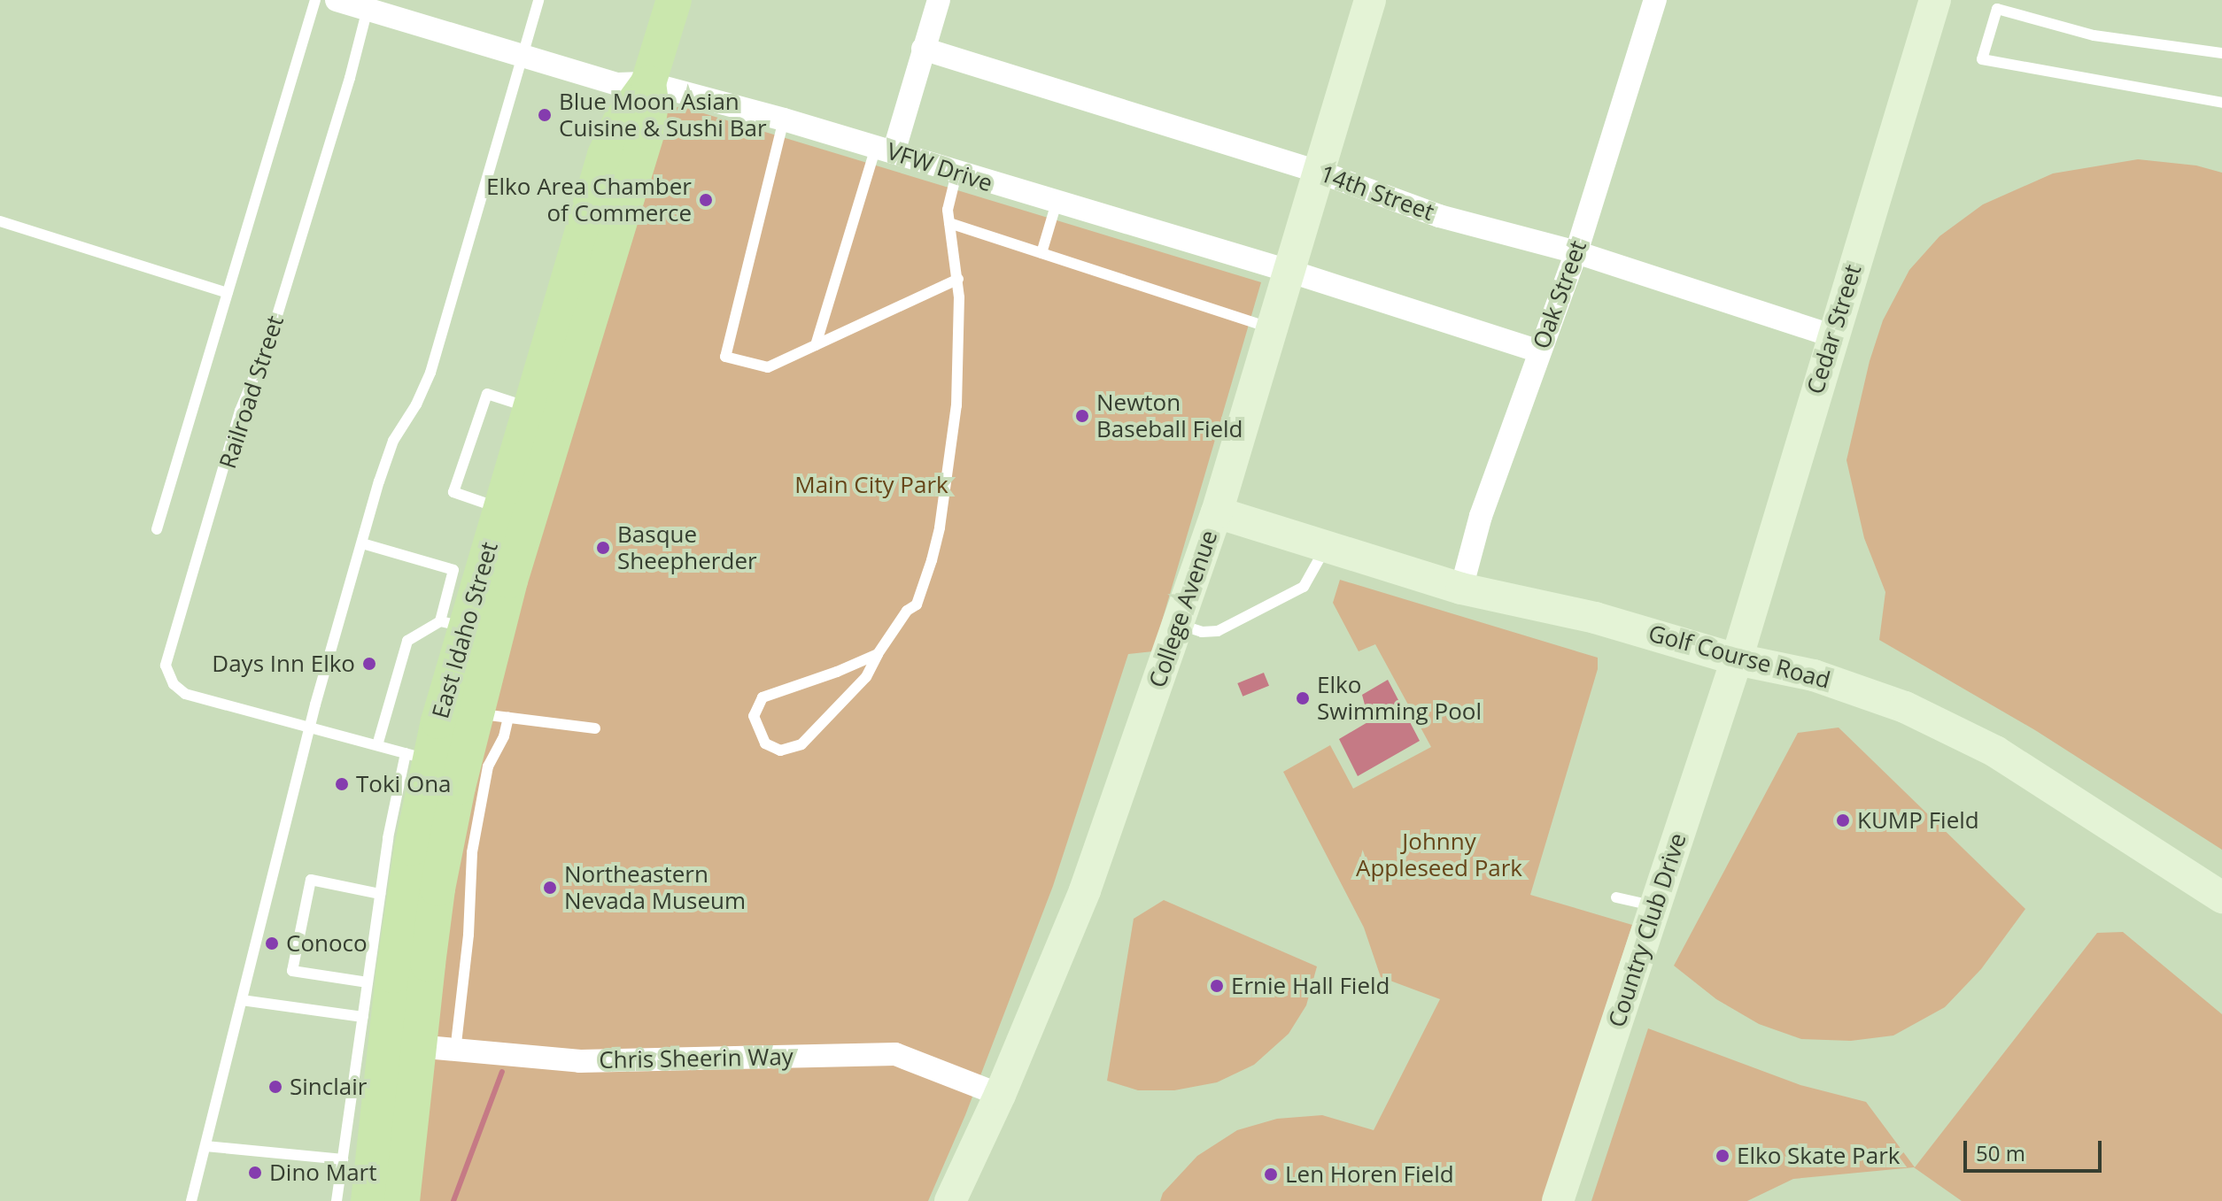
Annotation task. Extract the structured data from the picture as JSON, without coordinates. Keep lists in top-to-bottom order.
{
  "streets": {
    "main road": ["East Idaho Street"],
    "street": [
      "VFW Drive",
      "14th Street",
      "Oak Street",
      "Cedar Street",
      "College Avenue",
      "Golf Course Road",
      "Country Club Drive",
      "Chris Sheerin Way"
    ],
    "lane": ["Railroad Street"]
  },
  "crossings": [
    ["VFW Drive", "Oak Street"],
    ["VFW Drive", "Railroad Street"],
    ["VFW Drive", "College Avenue"],
    ["VFW Drive", "East Idaho Street"],
    ["14th Street", "Oak Street"],
    ["14th Street", "Cedar Street"],
    ["14th Street", "College Avenue"],
    ["Oak Street", "Golf Course Road"],
    ["Cedar Street", "Golf Course Road"],
    ["Cedar Street", "Country Club Drive"],
    ["Railroad Street", "East Idaho Street"],
    ["College Avenue", "Golf Course Road"],
    ["College Avenue", "Chris Sheerin Way"],
    ["East Idaho Street", "Chris Sheerin Way"],
    ["Golf Course Road", "Country Club Drive"]
  ],
  "parks": ["Main City Park", "Johnny Appleseed Park"],
  "places": [
    "Blue Moon Asian Cuisine & Sushi Bar",
    "Elko Area Chamber of Commerce",
    "Newton Baseball Field",
    "Basque Sheepherder",
    "Days Inn Elko",
    "Elko Swimming Pool",
    "Toki Ona",
    "KUMP Field",
    "Northeastern Nevada Museum",
    "Conoco",
    "Ernie Hall Field",
    "Sinclair",
    "Elko Skate Park",
    "Dino Mart",
    "Len Horen Field"
  ],
  "scale_bar": "50 m"
}
